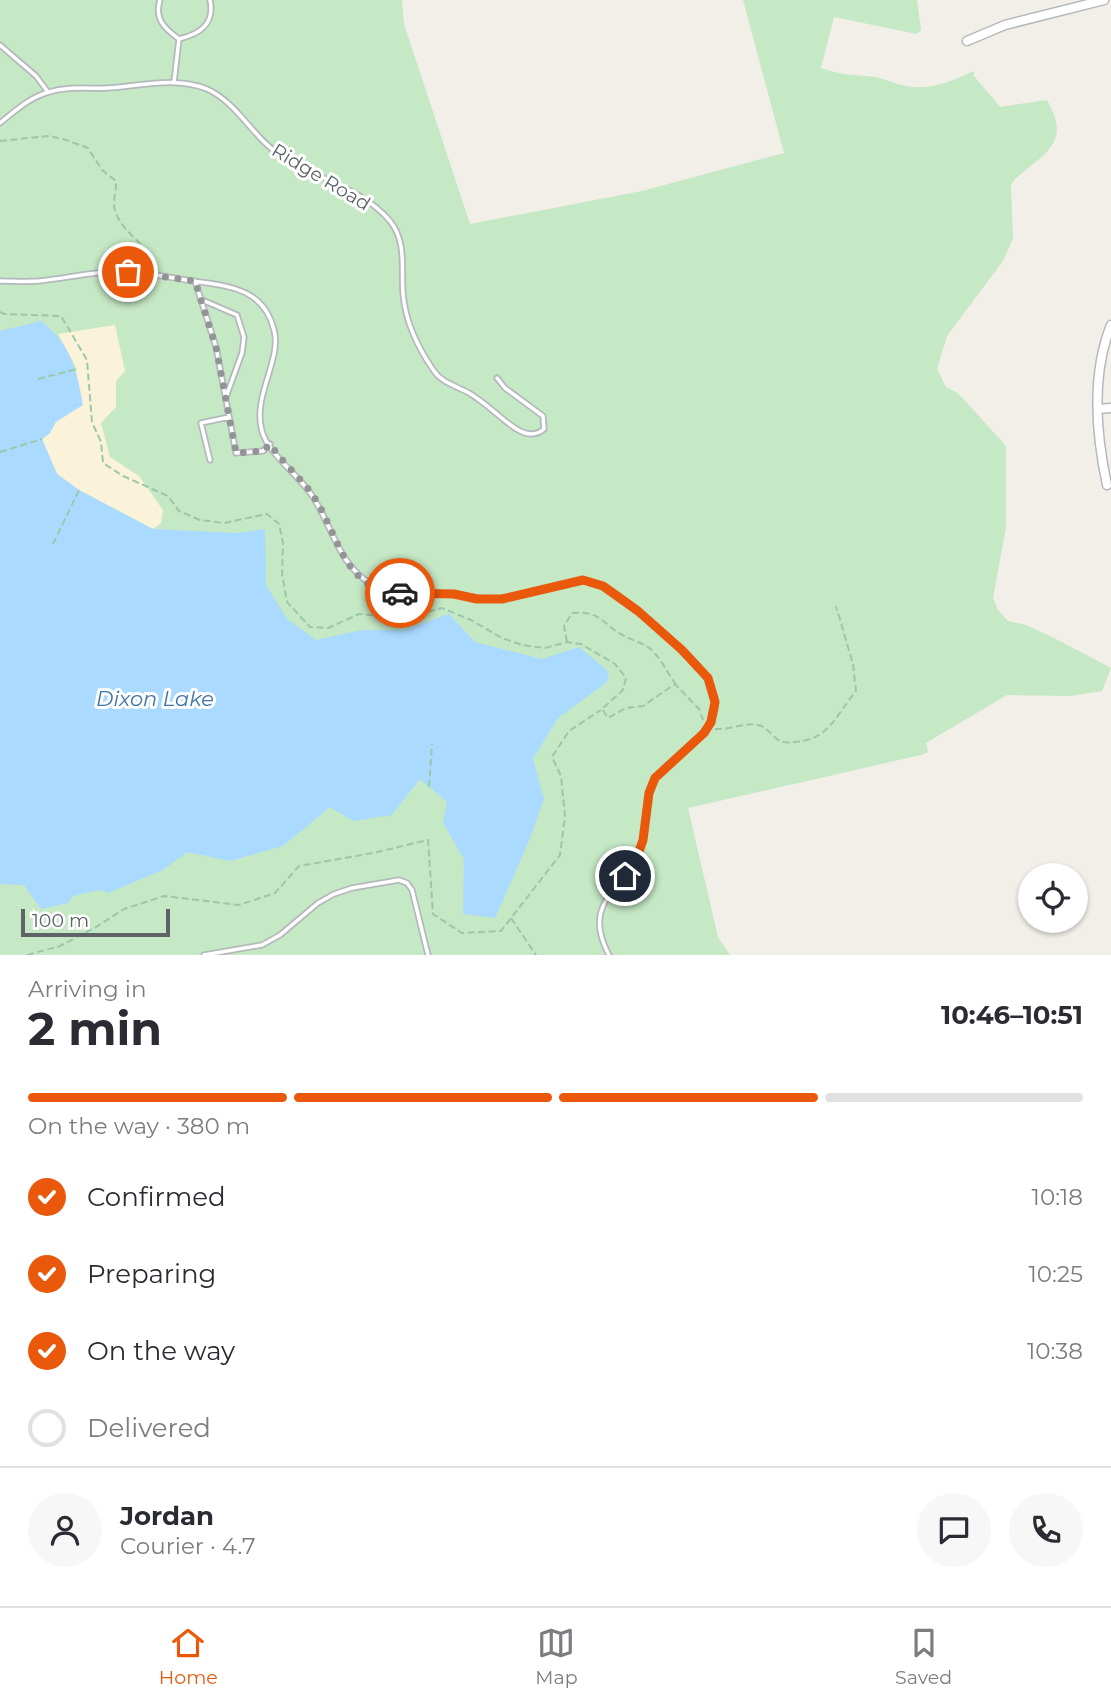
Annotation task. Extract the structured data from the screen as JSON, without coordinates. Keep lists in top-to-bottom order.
{
  "streets": {
    "lane": ["Ridge Road"]
  },
  "water": ["Dixon Lake"],
  "scale_bar": "100 m",
  "page": {
    "scale": "100 m",
    "heading": ["2 min", "Arriving in", "10:46–10:51"],
    "panel": ["Jordan", "Courier · 4.7"],
    "bar": "On the way · 380 m",
    "list": [
      ["Confirmed", "10:18"],
      ["Preparing", "10:25"],
      ["On the way", "10:38"],
      "Delivered"
    ],
    "tabs": ["Home", "Map", "Saved"]
  }
}
